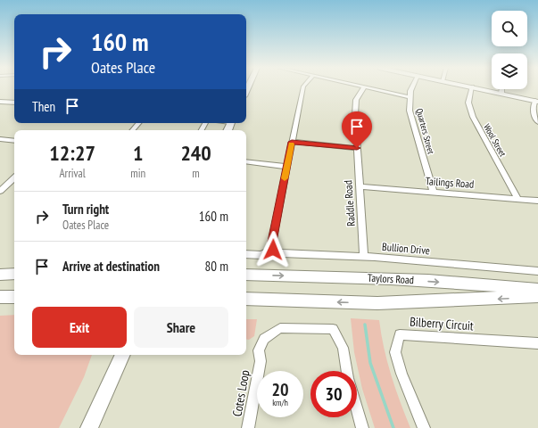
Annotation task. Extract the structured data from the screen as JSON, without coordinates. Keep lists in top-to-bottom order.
{
  "streets": {
    "street": [
      "Quarters Street",
      "Wool Street",
      "Tailings Road",
      "Raddle Road",
      "Bullion Drive",
      "Taylors Road",
      "Bilberry Circuit",
      "Cotes Loop"
    ]
  },
  "crossings": [
    ["Quarters Street", "Tailings Road"],
    ["Wool Street", "Tailings Road"],
    ["Tailings Road", "Raddle Road"],
    ["Raddle Road", "Bullion Drive"]
  ],
  "page": {
    "turn": ["160 m", "Oates Place"],
    "then": "Then",
    "eta": [
      "12:27",
      "Arrival",
      "1",
      "min",
      "240",
      "m"
    ],
    "list": [
      {
        "name": "Turn right",
        "note": "Oates Place",
        "value": "160 m"
      },
      {
        "name": "Arrive at destination",
        "value": "80 m"
      }
    ],
    "buttons": ["Exit", "Share"],
    "speed": "20 km/h",
    "limit": "30"
  }
}
